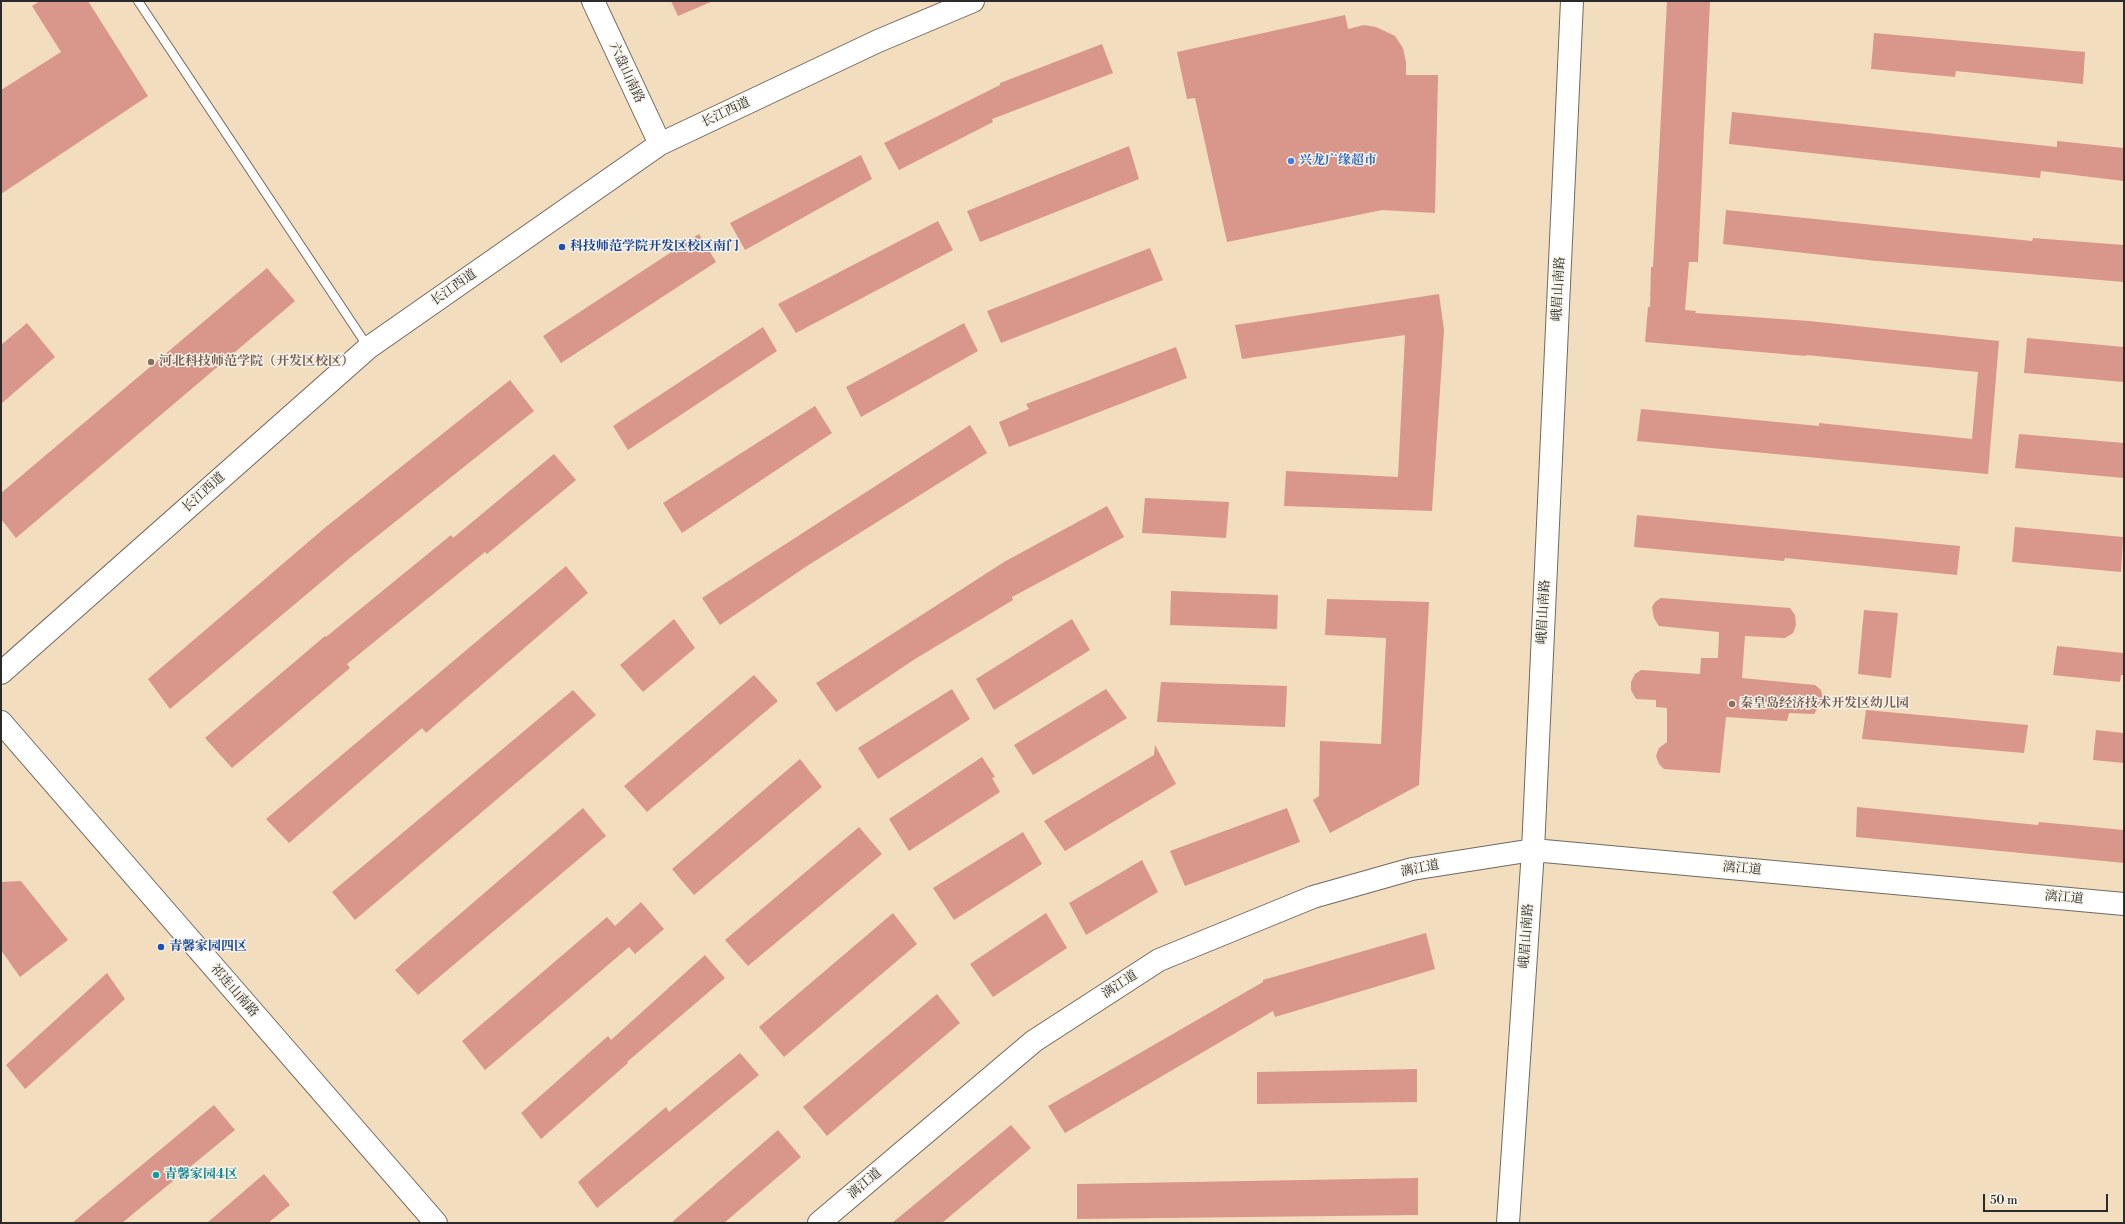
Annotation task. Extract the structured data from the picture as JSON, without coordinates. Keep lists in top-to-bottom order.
{
  "streets": {
    "street": [
      "六盘山南路",
      "长江西道",
      "峨眉山南路",
      "漓江道",
      "祁连山南路"
    ]
  },
  "crossings": [
    ["六盘山南路", "长江西道"],
    ["峨眉山南路", "漓江道"]
  ],
  "places": [
    "兴龙广缘超市",
    "科技师范学院开发区校区南门",
    "河北科技师范学院（开发区校区）",
    "秦皇岛经济技术开发区幼儿园",
    "青馨家园四区",
    "青馨家园4区"
  ],
  "scale_bar": "50 m"
}
